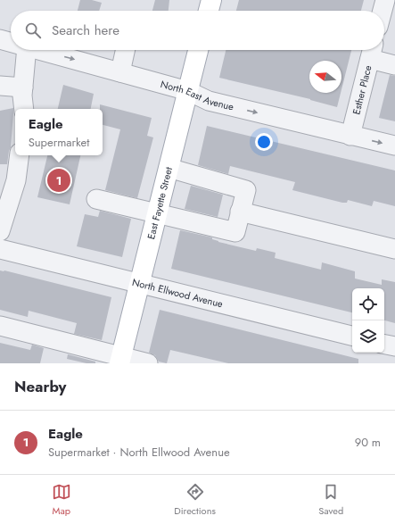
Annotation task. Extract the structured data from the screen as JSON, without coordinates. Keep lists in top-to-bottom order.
{
  "streets": {
    "main road": ["East Fayette Street"],
    "street": ["Esther Place", "North East Avenue", "North Ellwood Avenue"]
  },
  "crossings": [
    ["Esther Place", "North East Avenue"],
    ["North East Avenue", "East Fayette Street"],
    ["East Fayette Street", "North Ellwood Avenue"]
  ],
  "north": "left",
  "page": {
    "search": "Search here",
    "popup": ["Eagle", "Supermarket"],
    "pins": "1",
    "heading": "Nearby",
    "list": [
      {
        "mark": "1",
        "name": "Eagle",
        "note": "Supermarket · North Ellwood Avenue",
        "value": "90 m"
      }
    ],
    "nav": ["Map", "Directions", "Saved"]
  }
}
